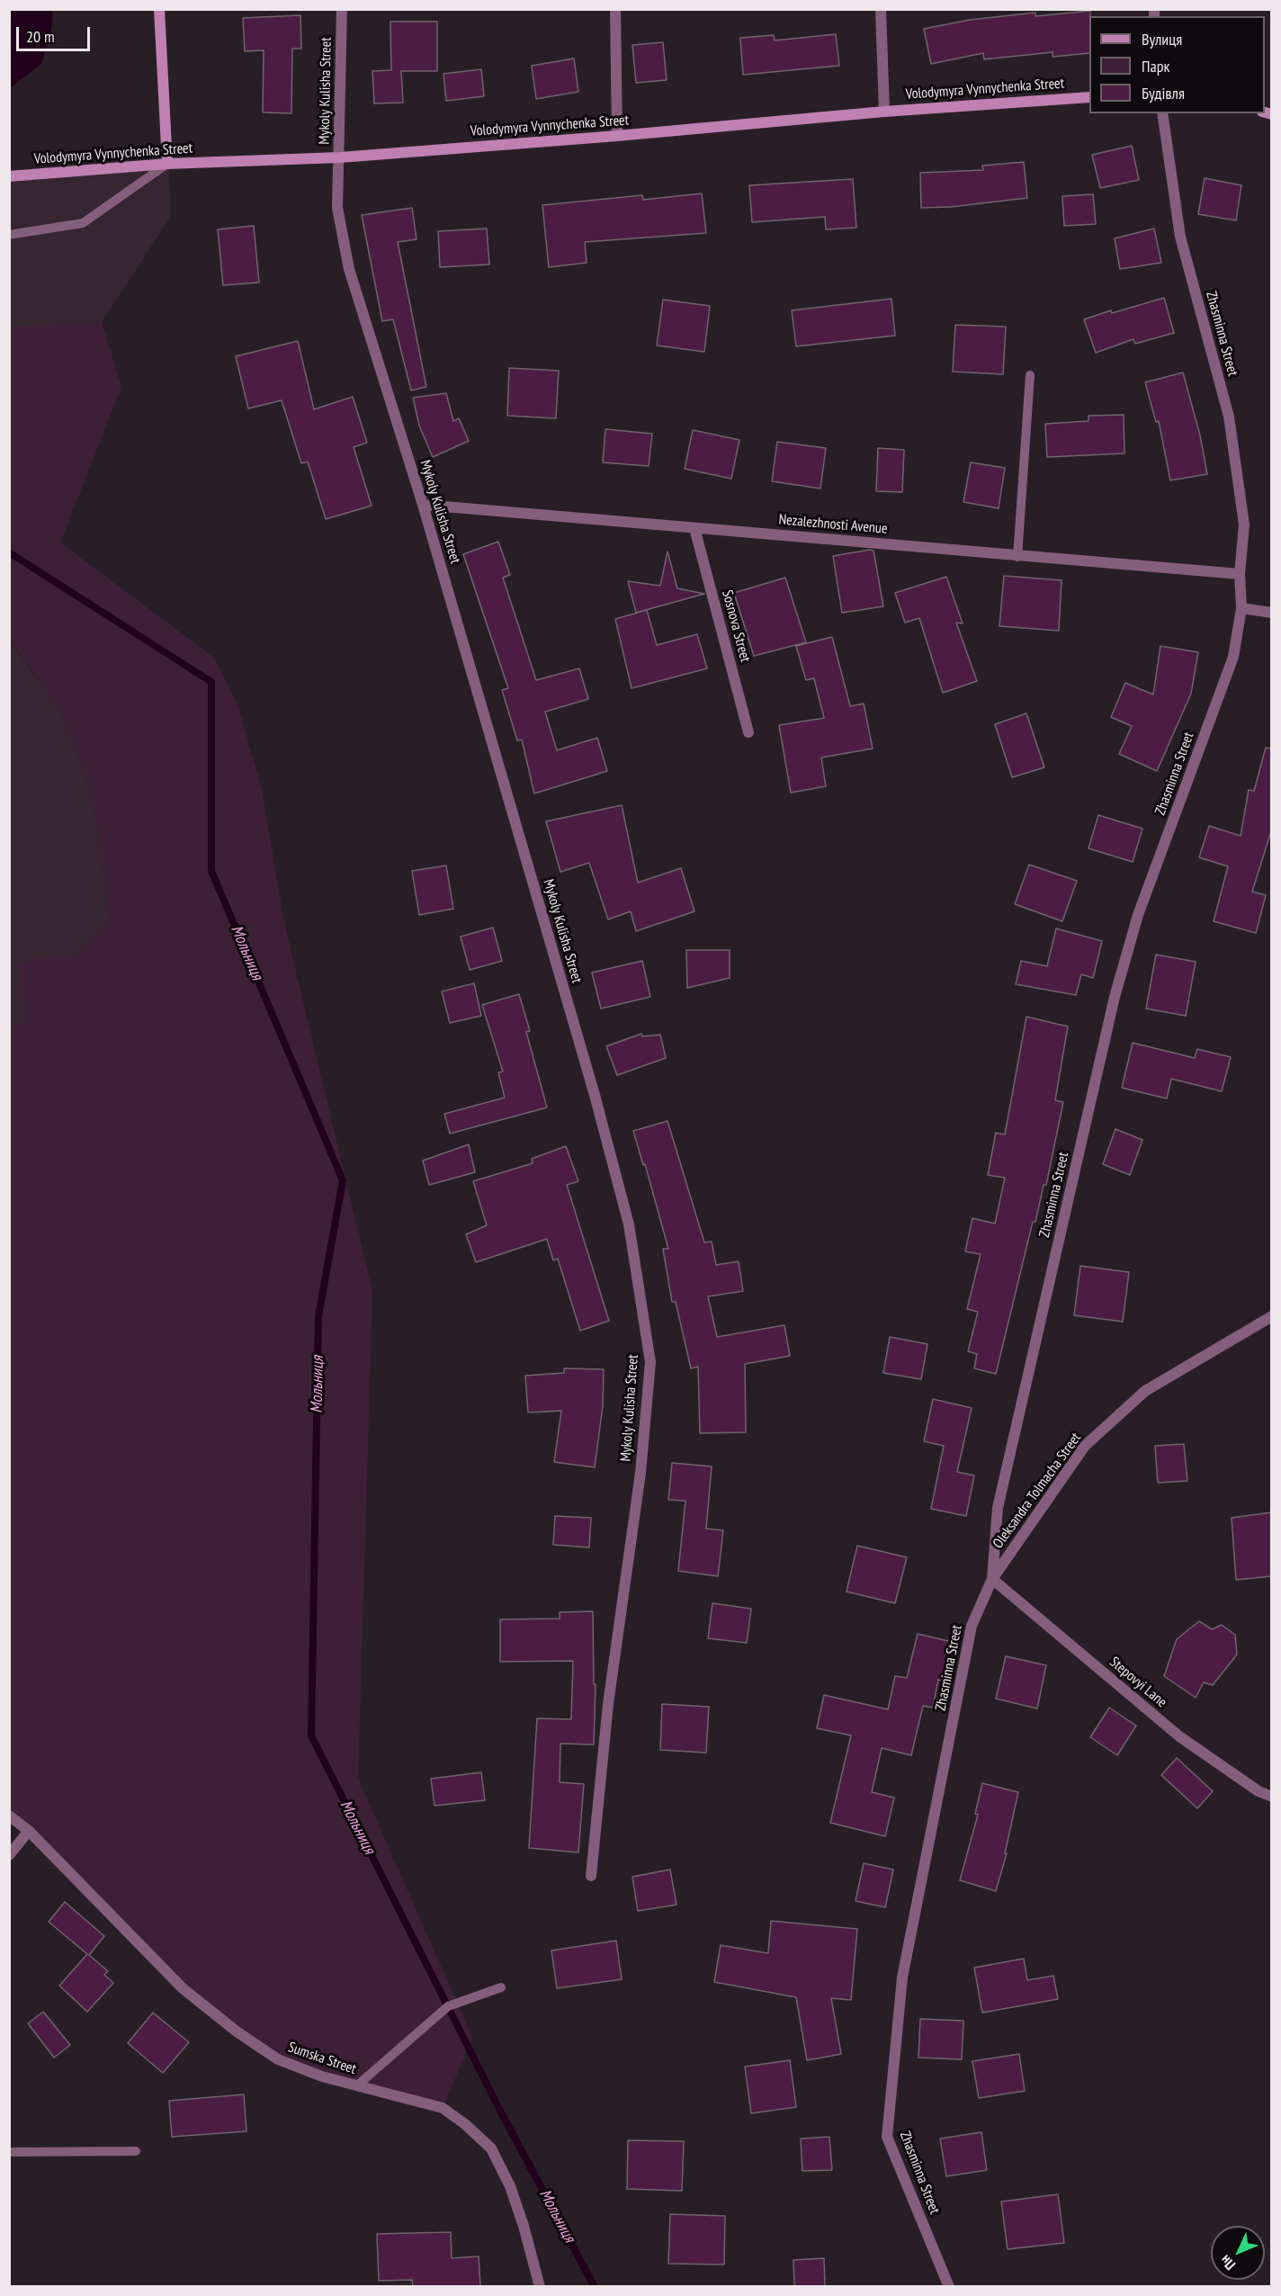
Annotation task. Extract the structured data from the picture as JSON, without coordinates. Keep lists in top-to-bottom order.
{
  "streets": {
    "main road": ["Volodymyra Vynnychenka Street"],
    "street": [
      "Mykoly Kulisha Street",
      "Zhasminna Street",
      "Nezalezhnosti Avenue",
      "Sosnova Street",
      "Oleksandra Tolmacha Street",
      "Stepovyi Lane",
      "Sumska Street"
    ]
  },
  "crossings": [
    ["Volodymyra Vynnychenka Street", "Mykoly Kulisha Street"],
    ["Mykoly Kulisha Street", "Nezalezhnosti Avenue"],
    ["Zhasminna Street", "Nezalezhnosti Avenue"],
    ["Zhasminna Street", "Oleksandra Tolmacha Street"],
    ["Zhasminna Street", "Stepovyi Lane"],
    ["Nezalezhnosti Avenue", "Sosnova Street"],
    ["Oleksandra Tolmacha Street", "Stepovyi Lane"]
  ],
  "water": ["Мольниця"],
  "legend": ["Вулиця", "Парк", "Будівля"],
  "scale_bar": "20 m",
  "north": "bottom left"
}
